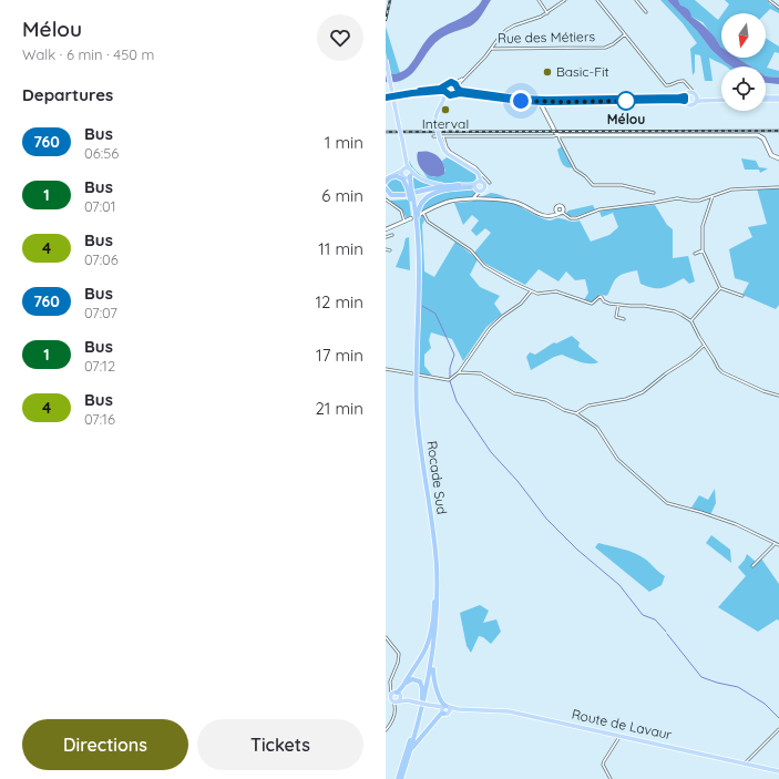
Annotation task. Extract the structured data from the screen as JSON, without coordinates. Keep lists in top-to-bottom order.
{
  "streets": {
    "highway": ["Rocade Sud"],
    "main road": ["Route de Lavaur"],
    "street": ["Rue des Métiers"]
  },
  "places": ["Basic-Fit", "Mélou", "Interval"],
  "lines": ["bus line 760"],
  "north": "bottom",
  "page": {
    "heading": [
      ["Mélou", "Walk · 6 min · 450 m"],
      "Departures"
    ],
    "list": [
      {
        "mark": "760",
        "name": "Bus",
        "note": "06:56",
        "value": "1 min"
      },
      {
        "mark": "1",
        "name": "Bus",
        "note": "07:01",
        "value": "6 min"
      },
      {
        "mark": "4",
        "name": "Bus",
        "note": "07:06",
        "value": "11 min"
      },
      {
        "mark": "760",
        "name": "Bus",
        "note": "07:07",
        "value": "12 min"
      },
      {
        "mark": "1",
        "name": "Bus",
        "note": "07:12",
        "value": "17 min"
      },
      {
        "mark": "4",
        "name": "Bus",
        "note": "07:16",
        "value": "21 min"
      }
    ],
    "buttons": ["Directions", "Tickets"]
  }
}
